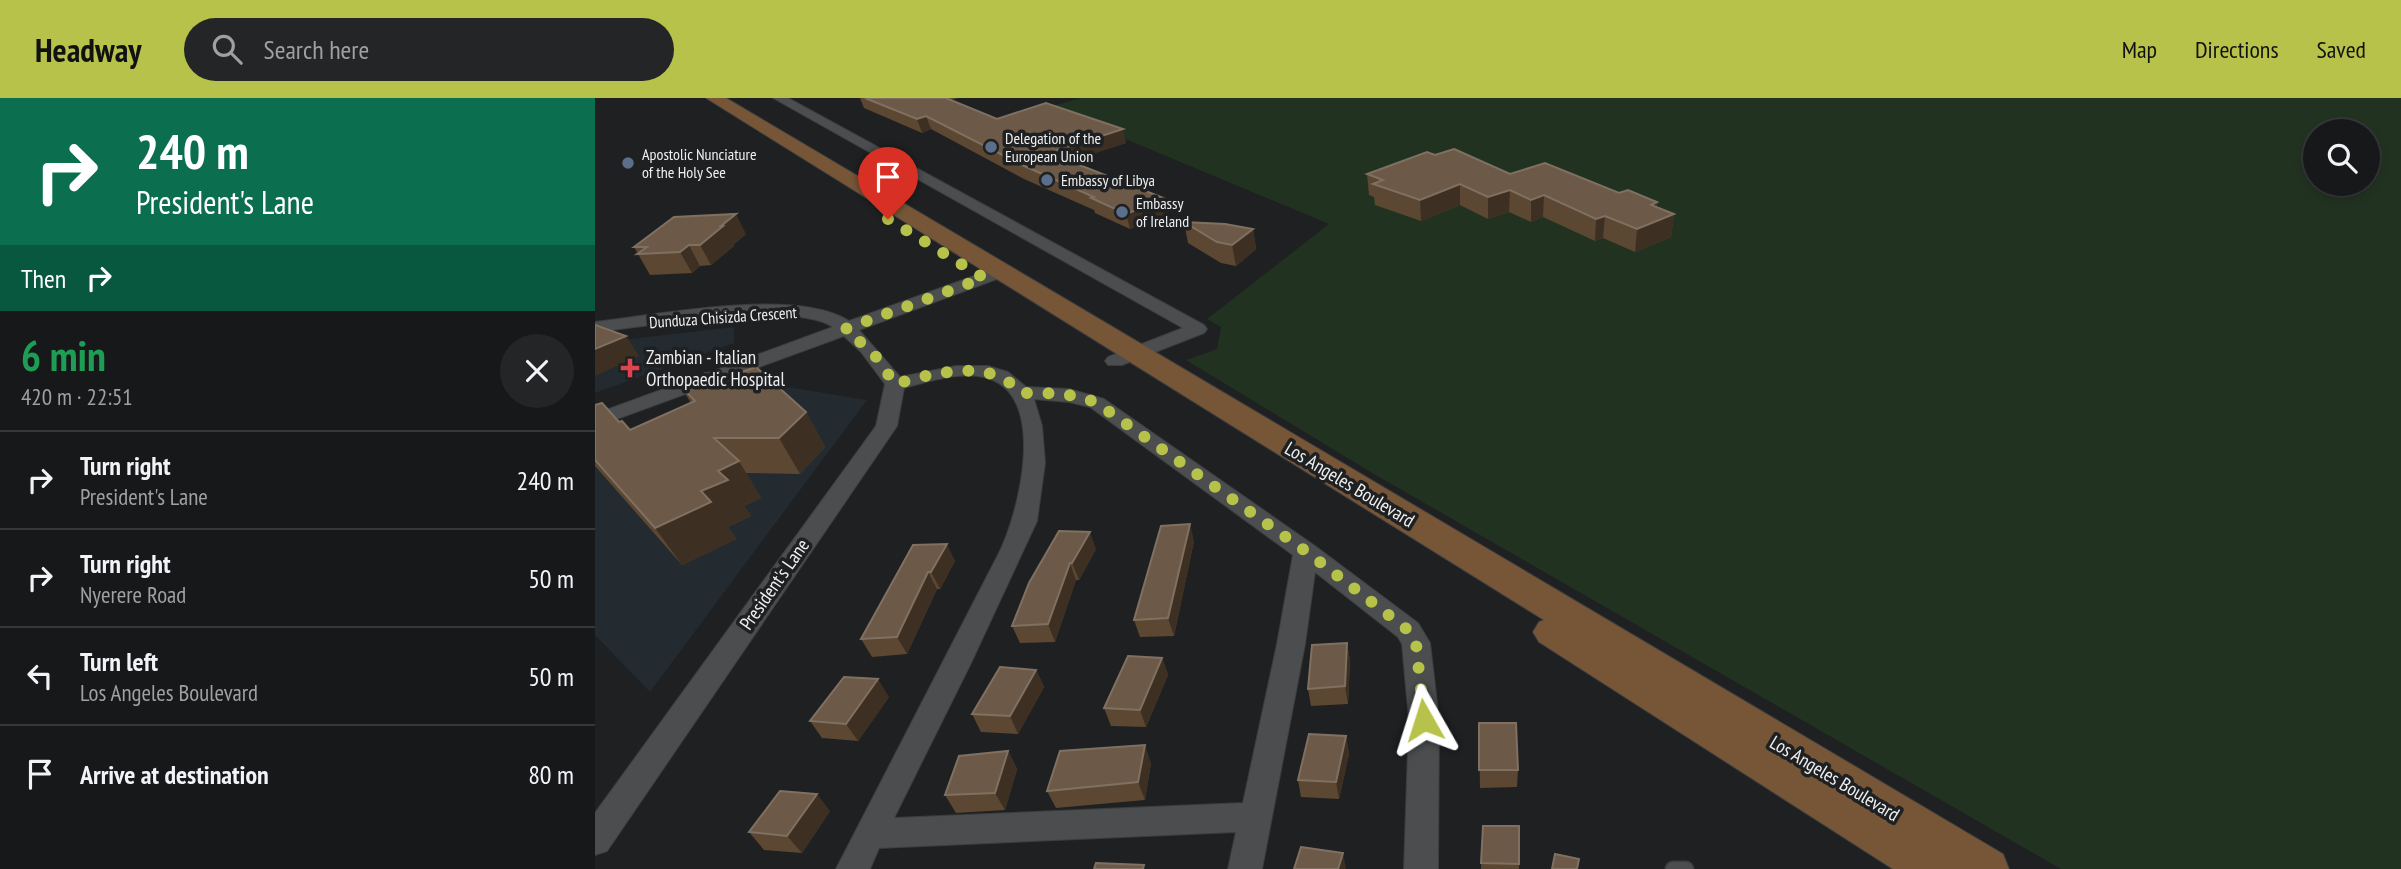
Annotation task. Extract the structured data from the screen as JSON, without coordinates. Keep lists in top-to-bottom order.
{
  "streets": {
    "main road": ["Los Angeles Boulevard"],
    "street": ["Dunduza Chisizda Crescent", "President's Lane"]
  },
  "places": {
    "other": [
      "Delegation of the European Union",
      "Apostolic Nunciature of the Holy See",
      "Embassy of Libya",
      "Embassy of Ireland"
    ],
    "health": ["Zambian - Italian Orthopaedic Hospital"]
  },
  "page": {
    "header": "Headway",
    "search": "Search here",
    "nav": ["Map", "Directions", "Saved"],
    "turn": ["240 m", "President's Lane"],
    "then": "Then",
    "heading": ["6 min", "420 m · 22:51"],
    "list": [
      {
        "name": "Turn right",
        "note": "President's Lane",
        "value": "240 m"
      },
      {
        "name": "Turn right",
        "note": "Nyerere Road",
        "value": "50 m"
      },
      {
        "name": "Turn left",
        "note": "Los Angeles Boulevard",
        "value": "50 m"
      },
      {
        "name": "Arrive at destination",
        "value": "80 m"
      }
    ]
  }
}
